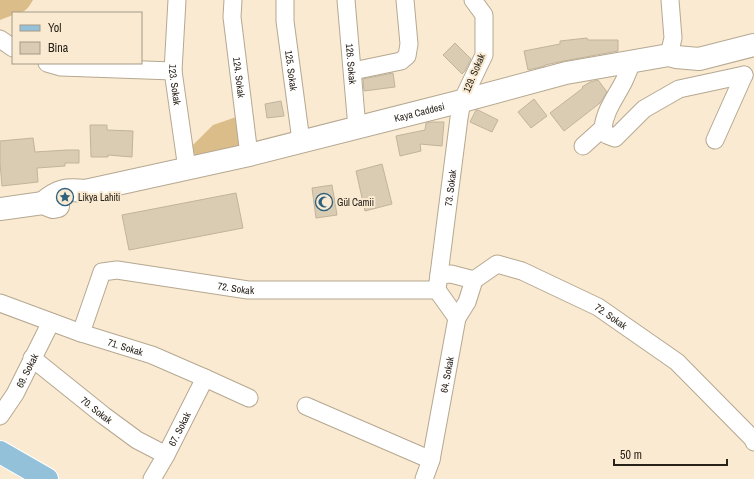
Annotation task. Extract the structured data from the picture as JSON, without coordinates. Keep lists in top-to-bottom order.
{
  "streets": {
    "street": [
      "126. Sokak",
      "125. Sokak",
      "129. Sokak",
      "124. Sokak",
      "123. Sokak",
      "Kaya Caddesi",
      "73. Sokak",
      "72. Sokak",
      "71. Sokak",
      "69. Sokak",
      "64. Sokak",
      "70. Sokak",
      "67. Sokak"
    ]
  },
  "crossings": [
    ["126. Sokak", "Kaya Caddesi"],
    ["125. Sokak", "Kaya Caddesi"],
    ["129. Sokak", "Kaya Caddesi"],
    ["129. Sokak", "73. Sokak"],
    ["124. Sokak", "Kaya Caddesi"],
    ["123. Sokak", "Kaya Caddesi"],
    ["Kaya Caddesi", "73. Sokak"],
    ["73. Sokak", "72. Sokak"],
    ["72. Sokak", "71. Sokak"],
    ["71. Sokak", "69. Sokak"],
    ["71. Sokak", "67. Sokak"],
    ["69. Sokak", "70. Sokak"],
    ["70. Sokak", "67. Sokak"]
  ],
  "places": {
    "place": ["Likya Lahiti"],
    "mosque": ["Gül Camii"]
  },
  "legend": ["Yol", "Bina"],
  "scale_bar": "50 m"
}
